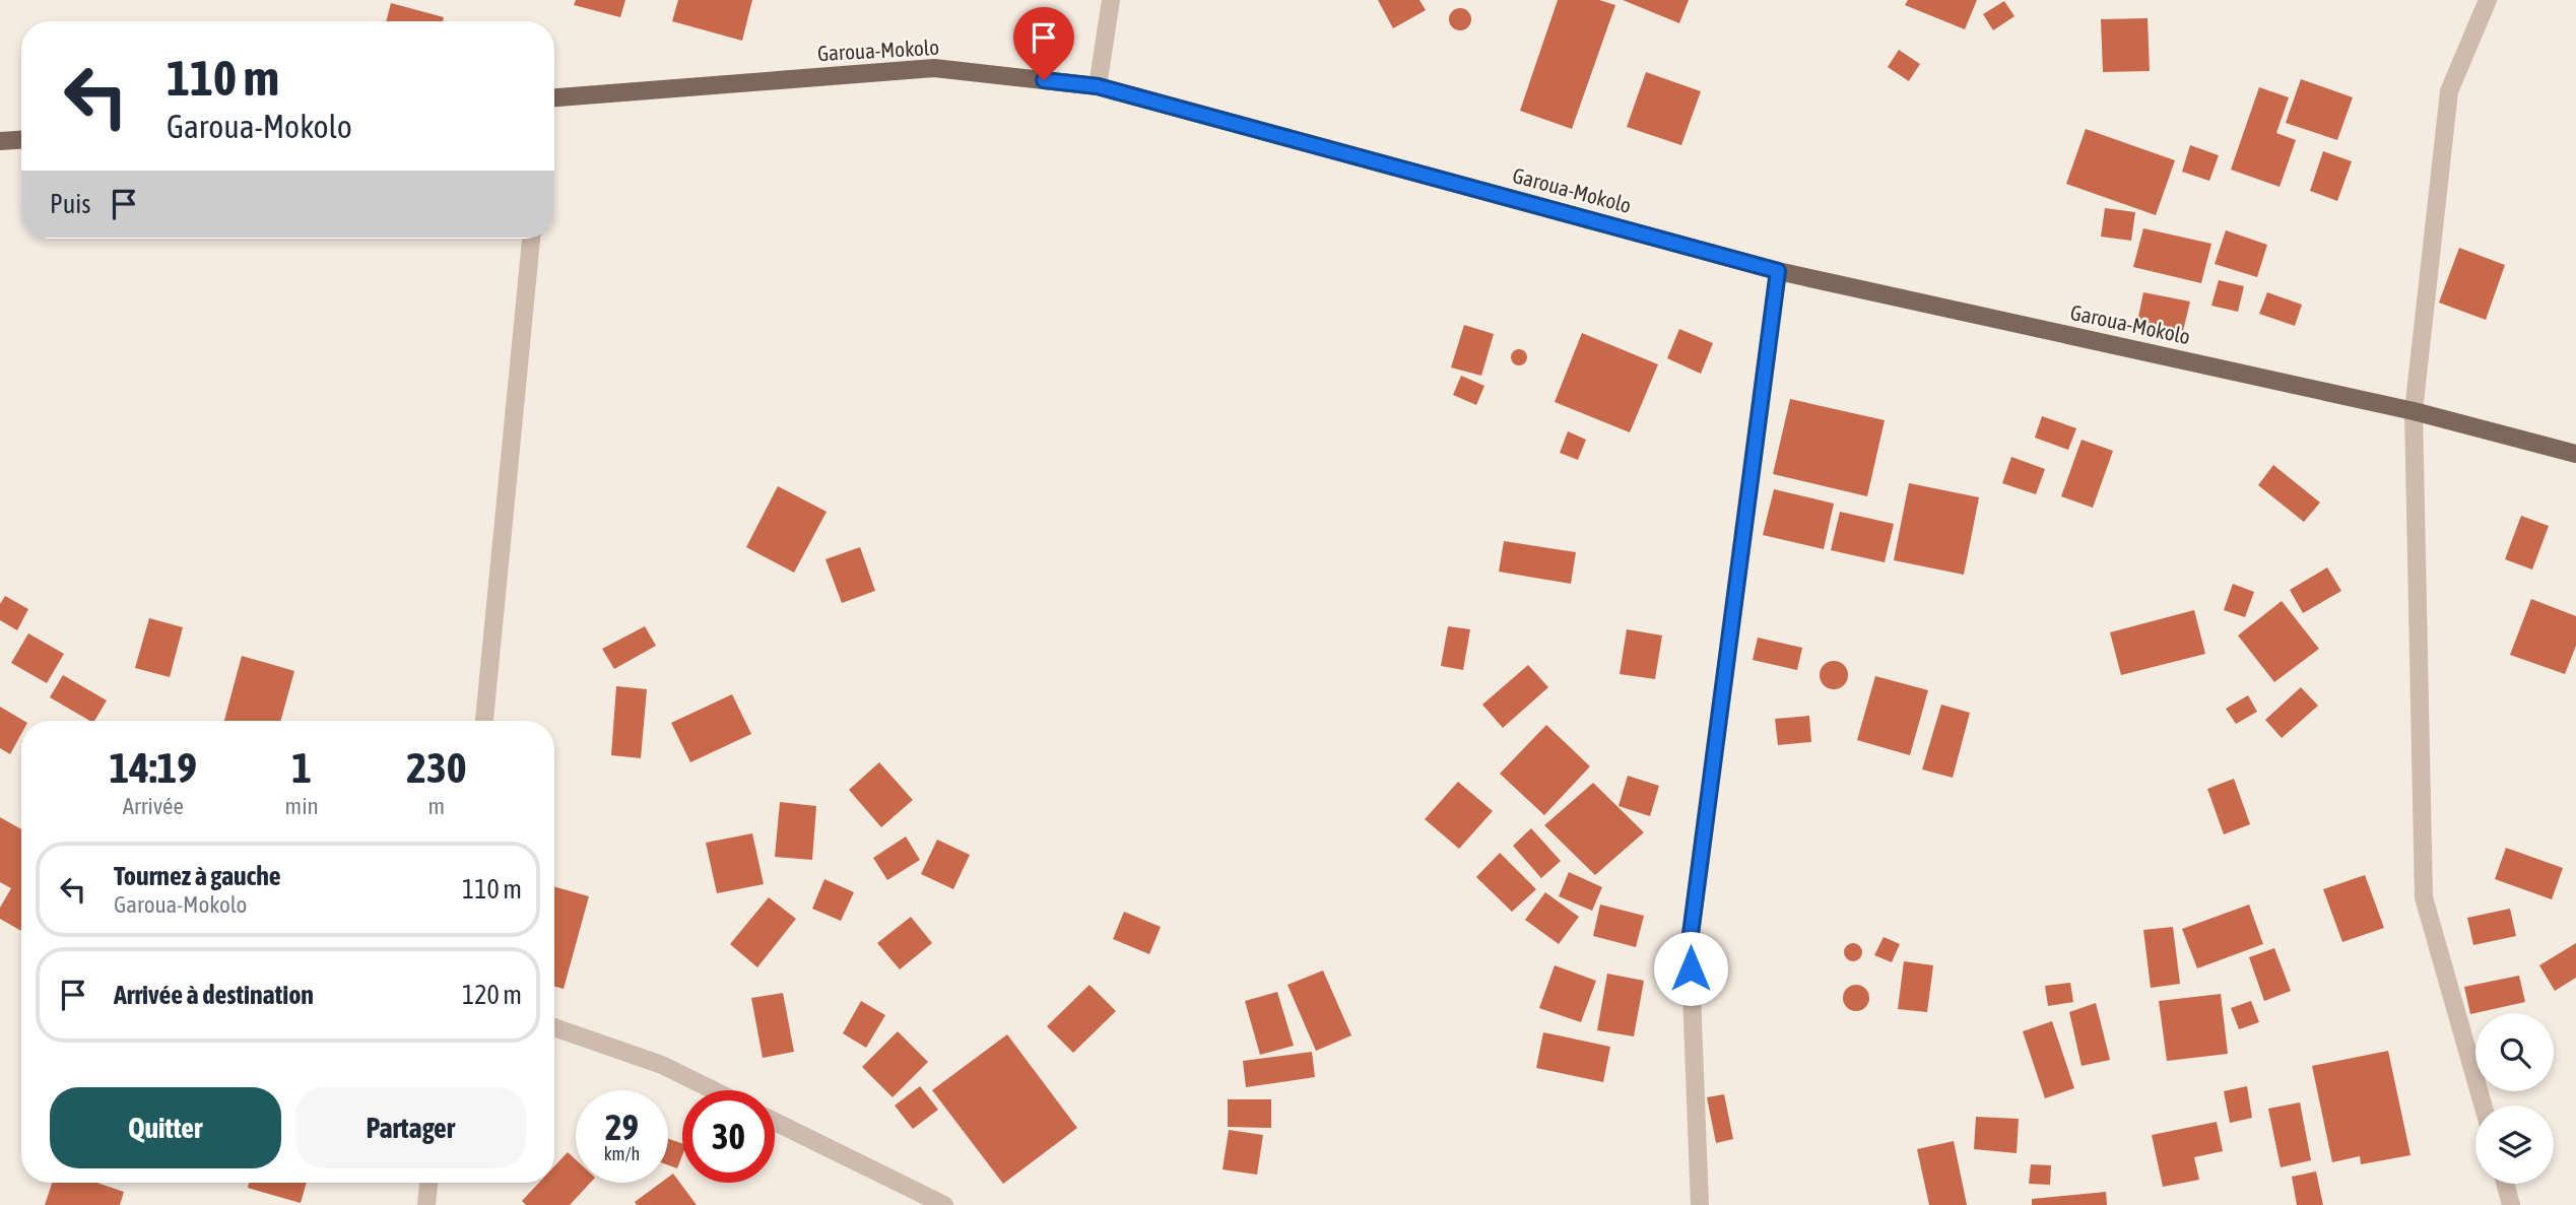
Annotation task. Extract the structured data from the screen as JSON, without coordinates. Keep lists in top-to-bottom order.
{
  "streets": {
    "main road": ["Garoua-Mokolo"]
  },
  "page": {
    "turn": ["110 m", "Garoua-Mokolo"],
    "then": "Puis",
    "eta": [
      "14:19",
      "Arrivée",
      "1",
      "min",
      "230",
      "m"
    ],
    "list": [
      {
        "name": "Tournez à gauche",
        "note": "Garoua-Mokolo",
        "value": "110 m"
      },
      {
        "name": "Arrivée à destination",
        "value": "120 m"
      }
    ],
    "buttons": ["Quitter", "Partager"],
    "speed": "29 km/h",
    "limit": "30"
  }
}
